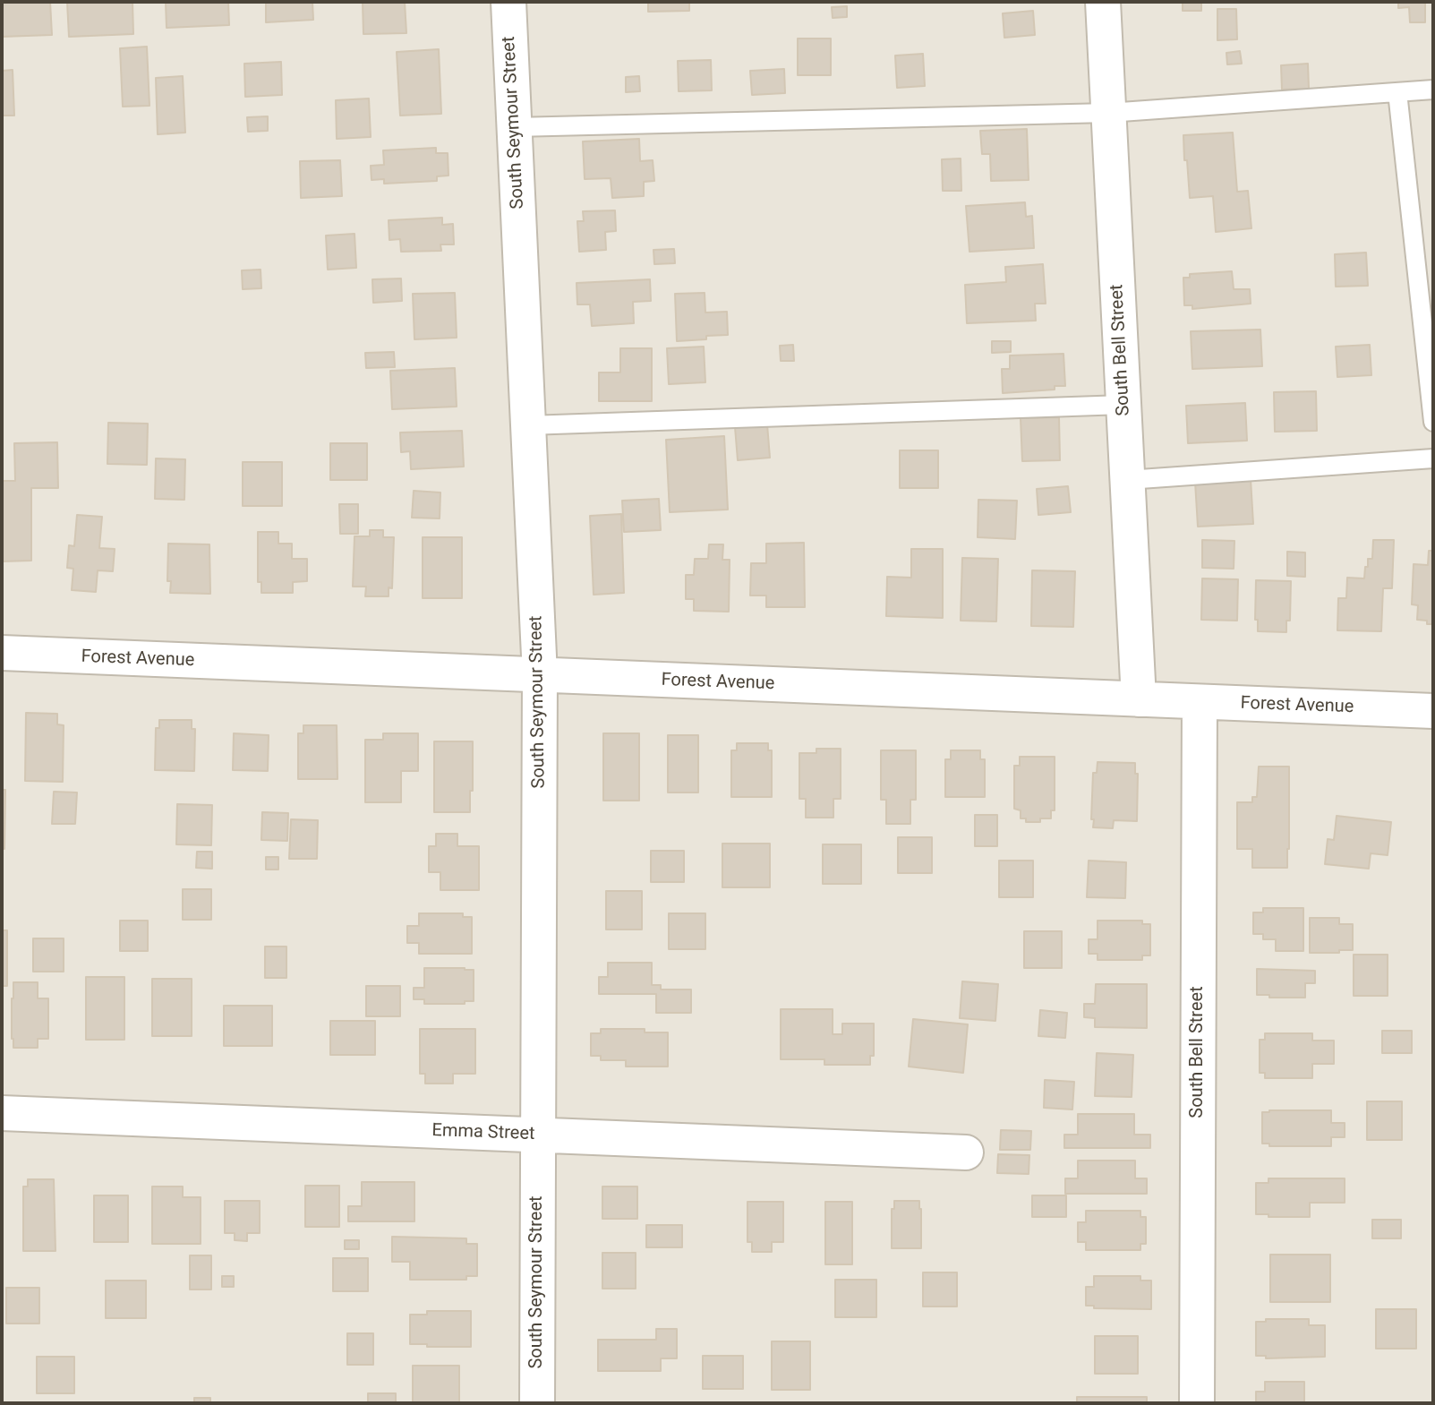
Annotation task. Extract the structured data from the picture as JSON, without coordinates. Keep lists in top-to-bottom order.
{
  "streets": {
    "street": [
      "South Seymour Street",
      "South Bell Street",
      "Forest Avenue",
      "Emma Street"
    ]
  },
  "crossings": [
    ["South Seymour Street", "Forest Avenue"],
    ["South Seymour Street", "Emma Street"],
    ["South Bell Street", "Forest Avenue"]
  ]
}
